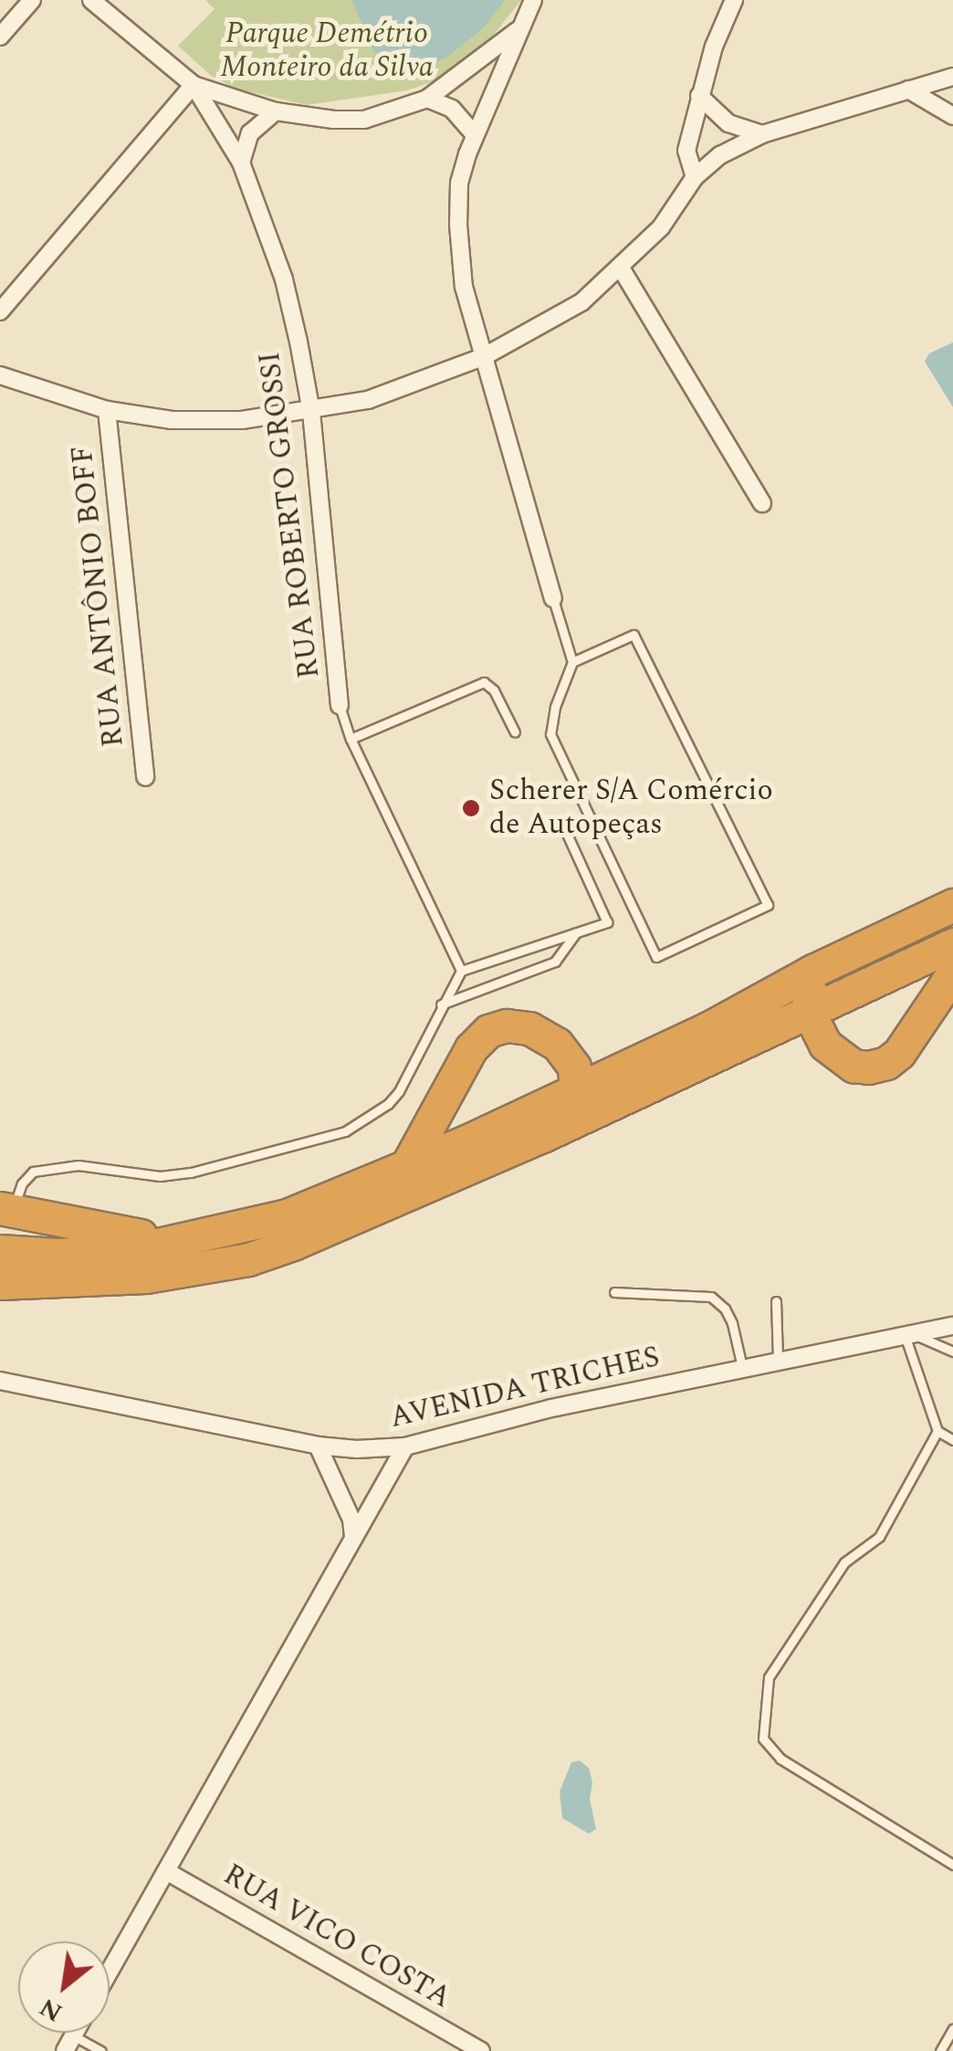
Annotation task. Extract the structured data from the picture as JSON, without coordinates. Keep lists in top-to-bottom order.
{
  "streets": {
    "street": [
      "RUA ROBERTO GROSSI",
      "RUA ANTÔNIO BOFF",
      "AVENIDA TRICHES",
      "RUA VICO COSTA"
    ]
  },
  "parks": ["Parque Demétrio Monteiro da Silva"],
  "places": ["Scherer S/A Comércio de Autopeças"],
  "north": "bottom left"
}
